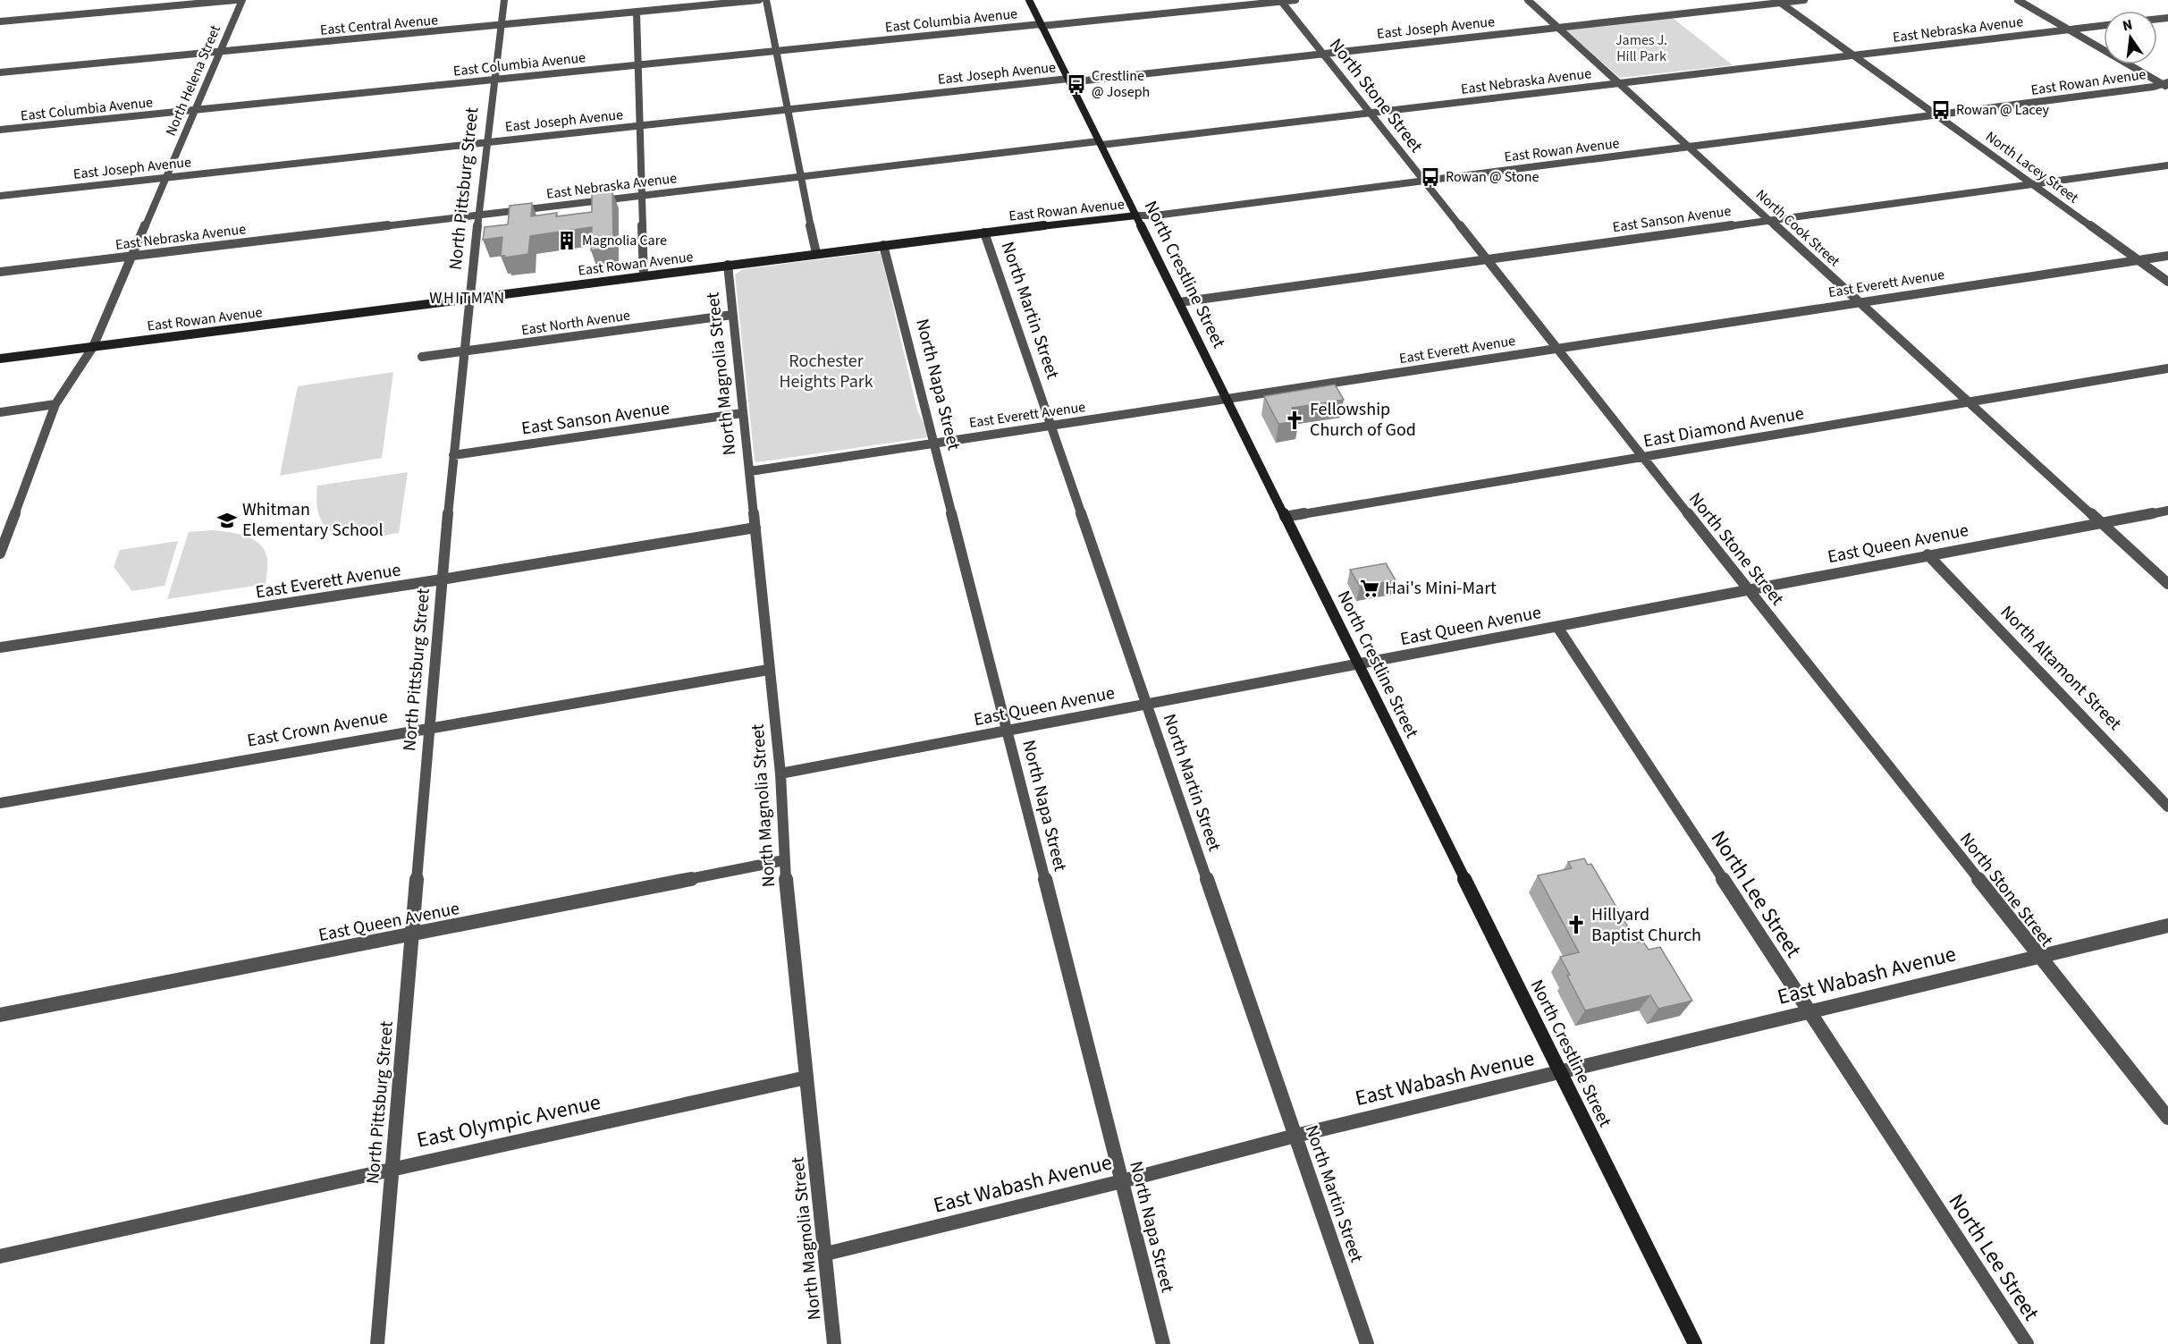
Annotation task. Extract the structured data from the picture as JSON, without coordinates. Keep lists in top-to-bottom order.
{
  "streets": {
    "main road": ["East Rowan Avenue", "North Crestline Street"],
    "street": [
      "East Columbia Avenue",
      "East Central Avenue",
      "East Joseph Avenue",
      "East Nebraska Avenue",
      "North Helena Street",
      "North Stone Street",
      "North Lacey Street",
      "North Pittsburg Street",
      "East Sanson Avenue",
      "North Cook Street",
      "East Everett Avenue",
      "North Martin Street",
      "East North Avenue",
      "North Magnolia Street",
      "North Napa Street",
      "East Diamond Avenue",
      "East Queen Avenue",
      "North Altamont Street",
      "East Crown Avenue",
      "North Lee Street",
      "East Wabash Avenue",
      "East Olympic Avenue"
    ]
  },
  "crossings": [
    ["East Columbia Avenue", "North Helena Street"],
    ["East Columbia Avenue", "North Stone Street"],
    ["East Columbia Avenue", "North Pittsburg Street"],
    ["East Columbia Avenue", "North Crestline Street"],
    ["East Central Avenue", "North Helena Street"],
    ["East Central Avenue", "North Pittsburg Street"],
    ["East Joseph Avenue", "North Helena Street"],
    ["East Joseph Avenue", "North Stone Street"],
    ["East Joseph Avenue", "North Lacey Street"],
    ["East Joseph Avenue", "North Pittsburg Street"],
    ["East Joseph Avenue", "North Cook Street"],
    ["East Joseph Avenue", "North Crestline Street"],
    ["East Nebraska Avenue", "North Helena Street"],
    ["East Nebraska Avenue", "North Stone Street"],
    ["East Nebraska Avenue", "North Lacey Street"],
    ["East Nebraska Avenue", "North Pittsburg Street"],
    ["East Nebraska Avenue", "North Cook Street"],
    ["East Nebraska Avenue", "North Crestline Street"],
    ["North Helena Street", "East Rowan Avenue"],
    ["East Rowan Avenue", "North Stone Street"],
    ["East Rowan Avenue", "North Lacey Street"],
    ["East Rowan Avenue", "North Pittsburg Street"],
    ["East Rowan Avenue", "North Cook Street"],
    ["East Rowan Avenue", "North Crestline Street"],
    ["East Rowan Avenue", "North Martin Street"],
    ["East Rowan Avenue", "North Magnolia Street"],
    ["East Rowan Avenue", "North Napa Street"],
    ["North Stone Street", "East Sanson Avenue"],
    ["North Stone Street", "East Everett Avenue"],
    ["North Stone Street", "East Diamond Avenue"],
    ["North Stone Street", "East Queen Avenue"],
    ["North Stone Street", "East Wabash Avenue"],
    ["North Lacey Street", "East Sanson Avenue"],
    ["North Lacey Street", "East Everett Avenue"],
    ["North Pittsburg Street", "East Sanson Avenue"],
    ["North Pittsburg Street", "East Everett Avenue"],
    ["North Pittsburg Street", "East North Avenue"],
    ["North Pittsburg Street", "East Queen Avenue"],
    ["North Pittsburg Street", "East Crown Avenue"],
    ["North Pittsburg Street", "East Olympic Avenue"],
    ["East Sanson Avenue", "North Cook Street"],
    ["East Sanson Avenue", "North Crestline Street"],
    ["East Sanson Avenue", "North Magnolia Street"],
    ["North Cook Street", "East Everett Avenue"],
    ["North Cook Street", "East Diamond Avenue"],
    ["North Cook Street", "East Queen Avenue"],
    ["North Crestline Street", "East Everett Avenue"],
    ["North Crestline Street", "East Diamond Avenue"],
    ["North Crestline Street", "East Queen Avenue"],
    ["North Crestline Street", "East Wabash Avenue"],
    ["East Everett Avenue", "North Martin Street"],
    ["East Everett Avenue", "North Magnolia Street"],
    ["East Everett Avenue", "North Napa Street"],
    ["North Martin Street", "East Queen Avenue"],
    ["North Martin Street", "East Wabash Avenue"],
    ["East North Avenue", "North Magnolia Street"],
    ["North Magnolia Street", "East Queen Avenue"],
    ["North Magnolia Street", "East Crown Avenue"],
    ["North Magnolia Street", "East Wabash Avenue"],
    ["North Magnolia Street", "East Olympic Avenue"],
    ["North Napa Street", "East Queen Avenue"],
    ["North Napa Street", "East Wabash Avenue"],
    ["East Queen Avenue", "North Altamont Street"],
    ["East Queen Avenue", "North Lee Street"],
    ["North Lee Street", "East Wabash Avenue"]
  ],
  "districts": ["WHITMAN"],
  "parks": ["James J. Hill Park", "Rochester Heights Park"],
  "places": {
    "bus stop": ["Crestline @ Joseph", "Rowan @ Lacey", "Rowan @ Stone"],
    "building": ["Magnolia Care"],
    "church": ["Fellowship Church of God", "Hillyard Baptist Church"],
    "school or university": ["Whitman Elementary School"],
    "supermarket": ["Hai's Mini-Mart"]
  },
  "north": "top"
}
